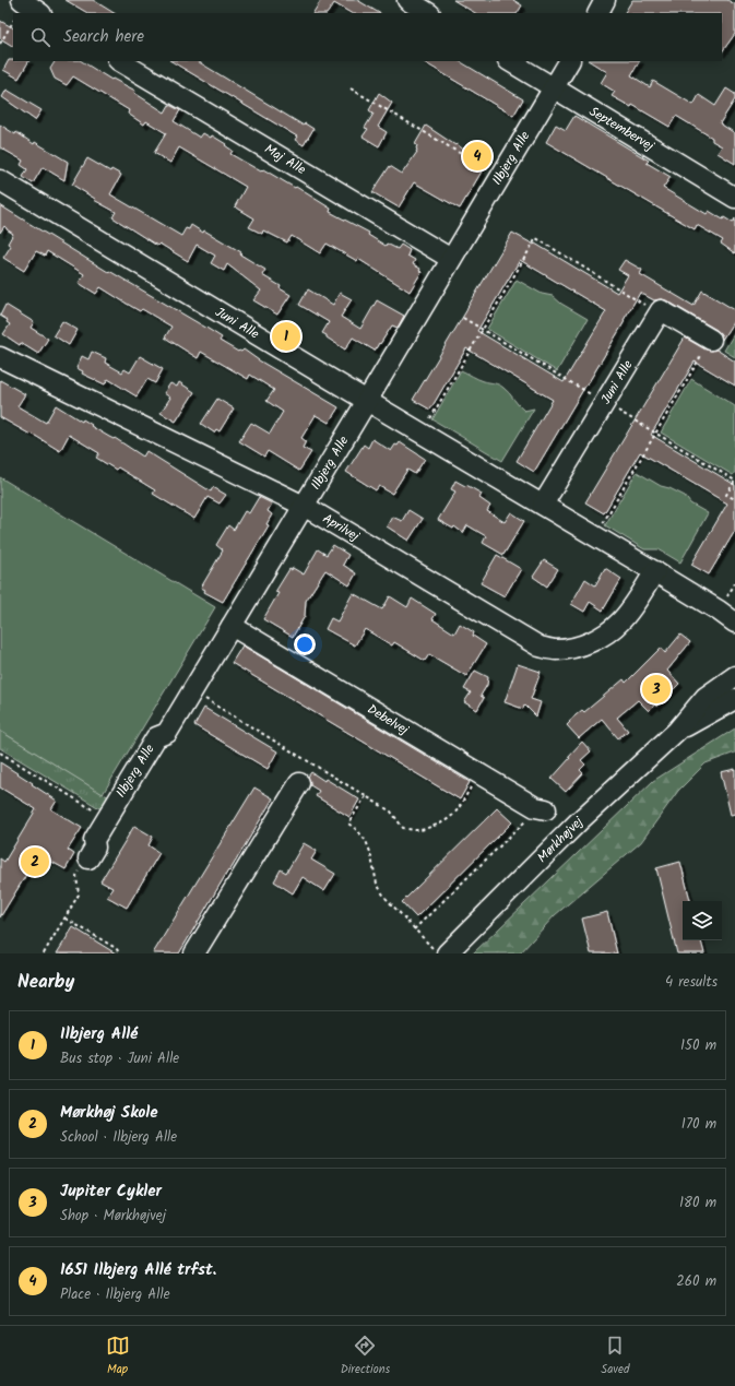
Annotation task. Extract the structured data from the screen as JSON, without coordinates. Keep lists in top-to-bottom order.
{
  "streets": {
    "street": [
      "Septembervej",
      "Ilbjerg Alle",
      "Maj Alle",
      "Juni Alle",
      "Aprilvej",
      "Debelvej",
      "Mørkhøjvej"
    ]
  },
  "crossings": [
    ["Septembervej", "Ilbjerg Alle"],
    ["Ilbjerg Alle", "Maj Alle"],
    ["Ilbjerg Alle", "Juni Alle"],
    ["Ilbjerg Alle", "Aprilvej"],
    ["Ilbjerg Alle", "Debelvej"],
    ["Juni Alle", "Aprilvej"]
  ],
  "page": {
    "search": "Search here",
    "pins": [
      "4",
      "1",
      "3",
      "2"
    ],
    "heading": ["Nearby", "4 results"],
    "list": [
      {
        "mark": "1",
        "name": "Ilbjerg Allé",
        "note": "Bus stop · Juni Alle",
        "value": "150 m"
      },
      {
        "mark": "2",
        "name": "Mørkhøj Skole",
        "note": "School · Ilbjerg Alle",
        "value": "170 m"
      },
      {
        "mark": "3",
        "name": "Jupiter Cykler",
        "note": "Shop · Mørkhøjvej",
        "value": "180 m"
      },
      {
        "mark": "4",
        "name": "1651 Ilbjerg Allé trfst.",
        "note": "Place · Ilbjerg Alle",
        "value": "260 m"
      }
    ],
    "nav": ["Map", "Directions", "Saved"]
  }
}
